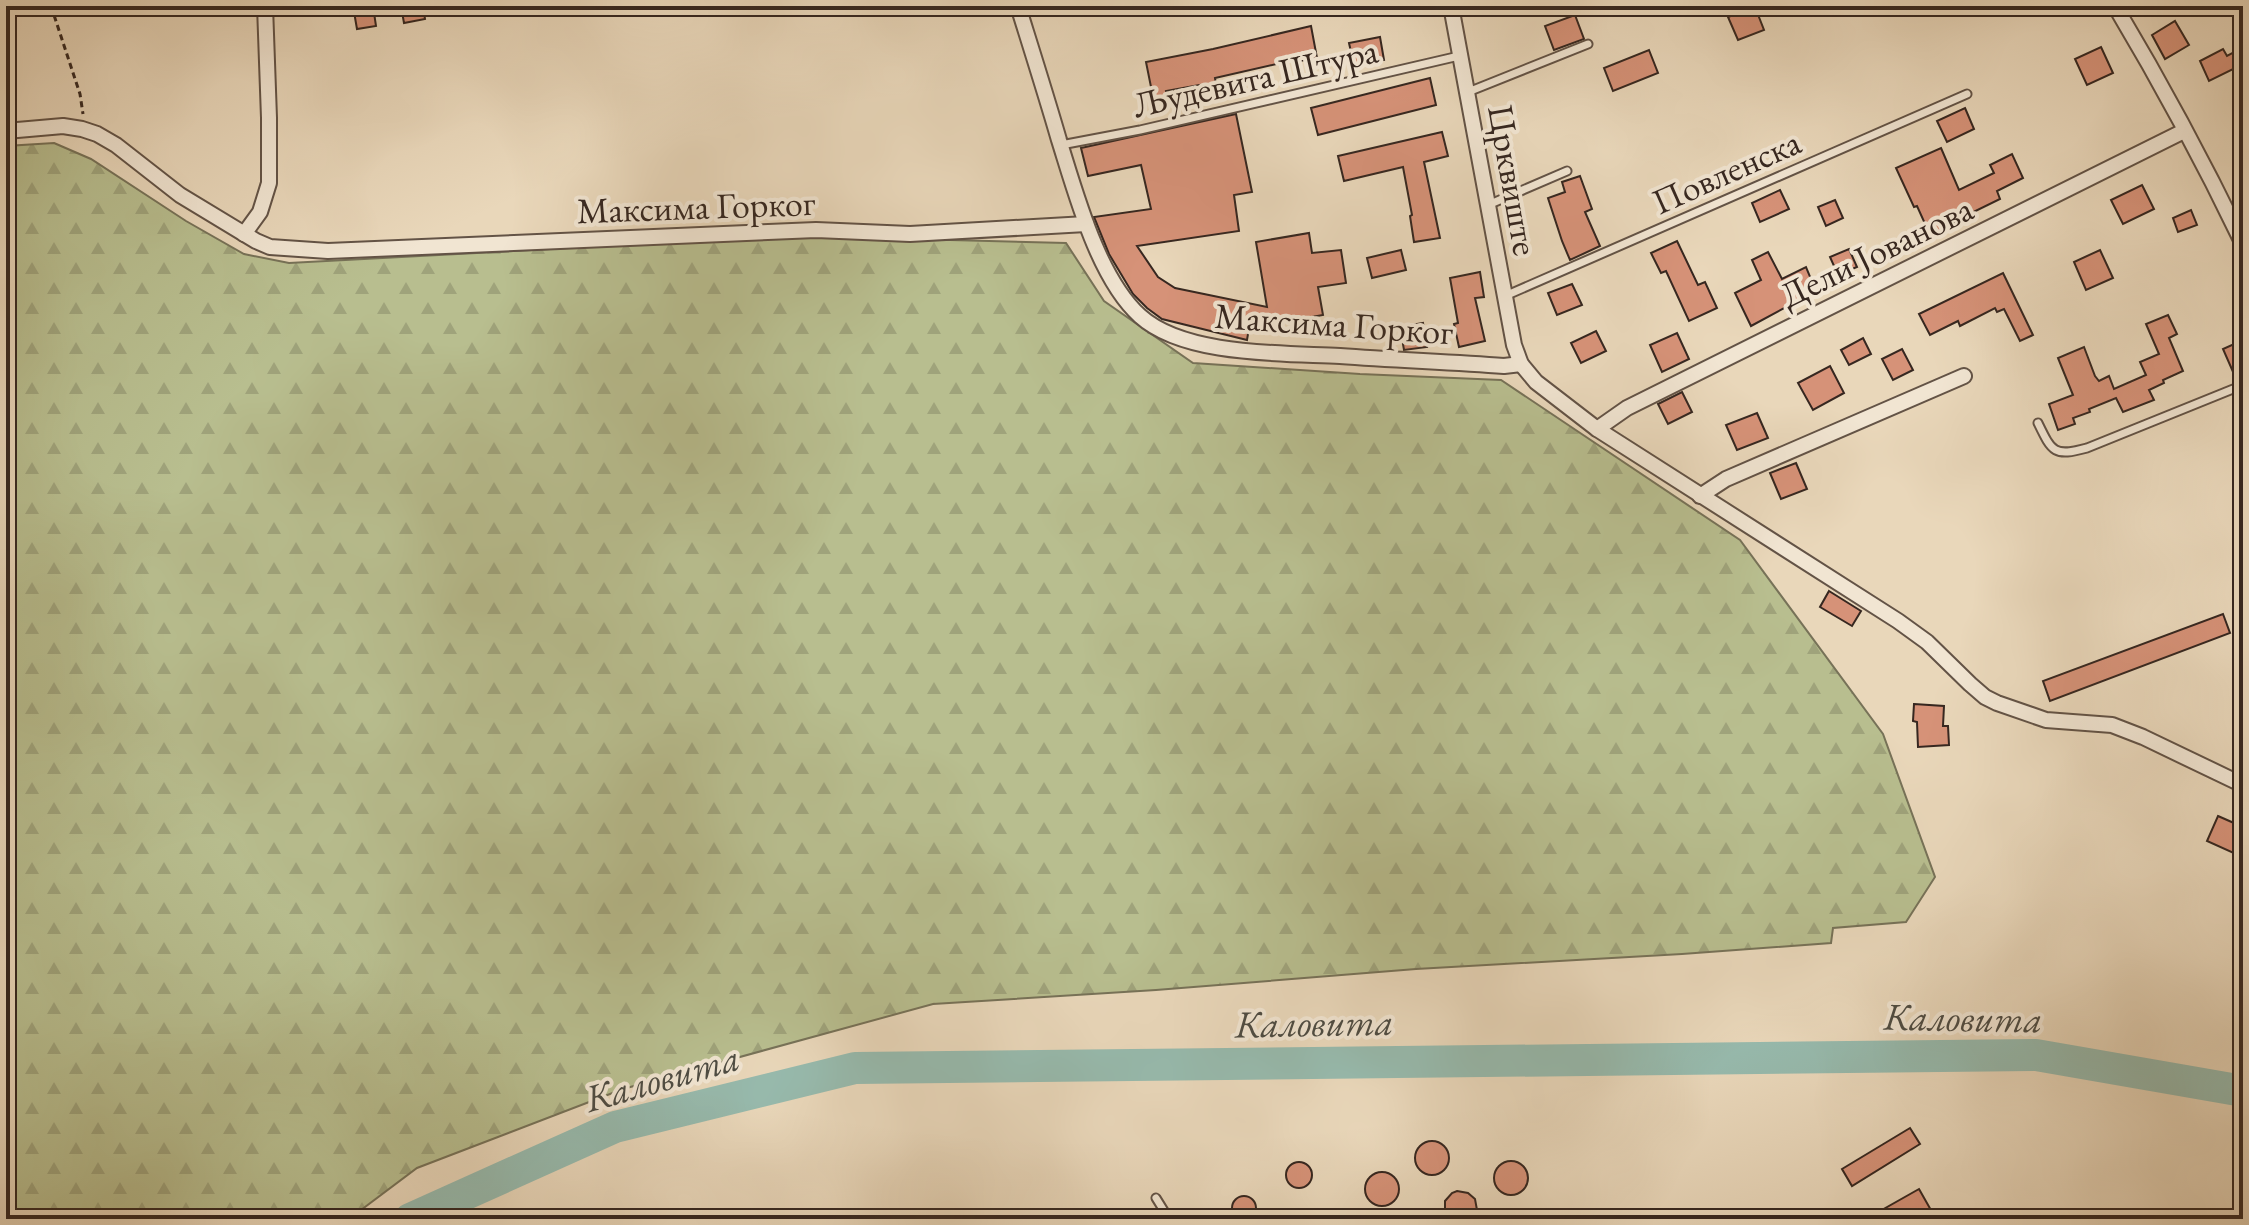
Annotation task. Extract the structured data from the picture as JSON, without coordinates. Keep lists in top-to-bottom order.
{
  "streets": {
    "street": ["Црквиште", "Максима Горког", "Дели Јованова"],
    "lane": ["Људевита Штура", "Повленска"]
  },
  "crossings": [
    ["Људевита Штура", "Црквиште"],
    ["Повленска", "Црквиште"],
    ["Црквиште", "Максима Горког"]
  ],
  "water": ["Каловита"]
}
